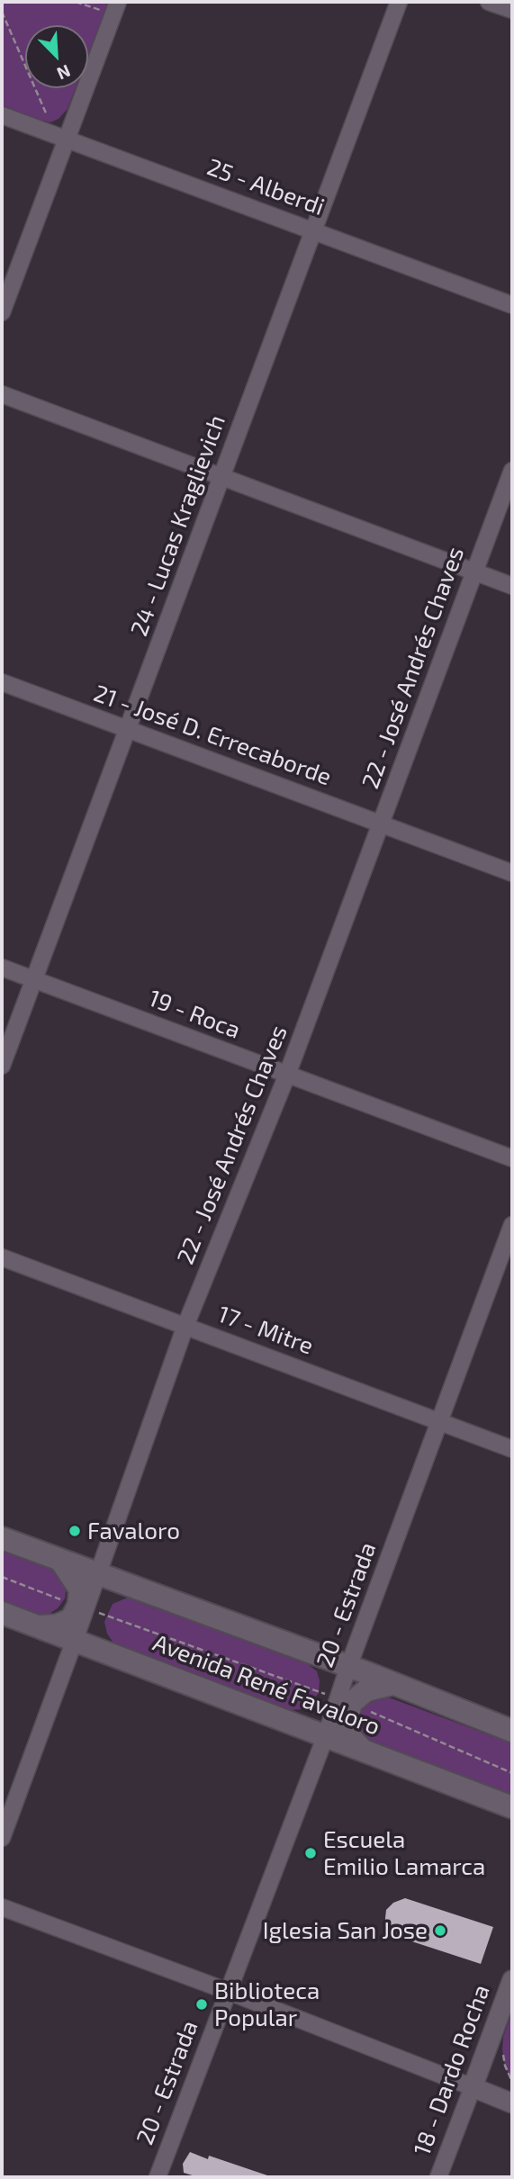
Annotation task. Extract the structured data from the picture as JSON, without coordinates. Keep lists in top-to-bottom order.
{
  "streets": {
    "main road": ["Avenida René Favaloro"],
    "street": [
      "25 - Alberdi",
      "24 - Lucas Kraglievich",
      "22 - José Andrés Chaves",
      "21 - José D. Errecaborde",
      "19 - Roca",
      "17 - Mitre",
      "20 - Estrada",
      "18 - Dardo Rocha"
    ]
  },
  "crossings": [
    ["25 - Alberdi", "24 - Lucas Kraglievich"],
    ["24 - Lucas Kraglievich", "21 - José D. Errecaborde"],
    ["24 - Lucas Kraglievich", "19 - Roca"],
    ["22 - José Andrés Chaves", "21 - José D. Errecaborde"],
    ["22 - José Andrés Chaves", "19 - Roca"],
    ["22 - José Andrés Chaves", "17 - Mitre"],
    ["22 - José Andrés Chaves", "Avenida René Favaloro"],
    ["17 - Mitre", "20 - Estrada"],
    ["20 - Estrada", "Avenida René Favaloro"]
  ],
  "places": [
    "Favaloro",
    "Escuela Emilio Lamarca",
    "Iglesia San Jose",
    "Biblioteca Popular"
  ],
  "north": "bottom right"
}
